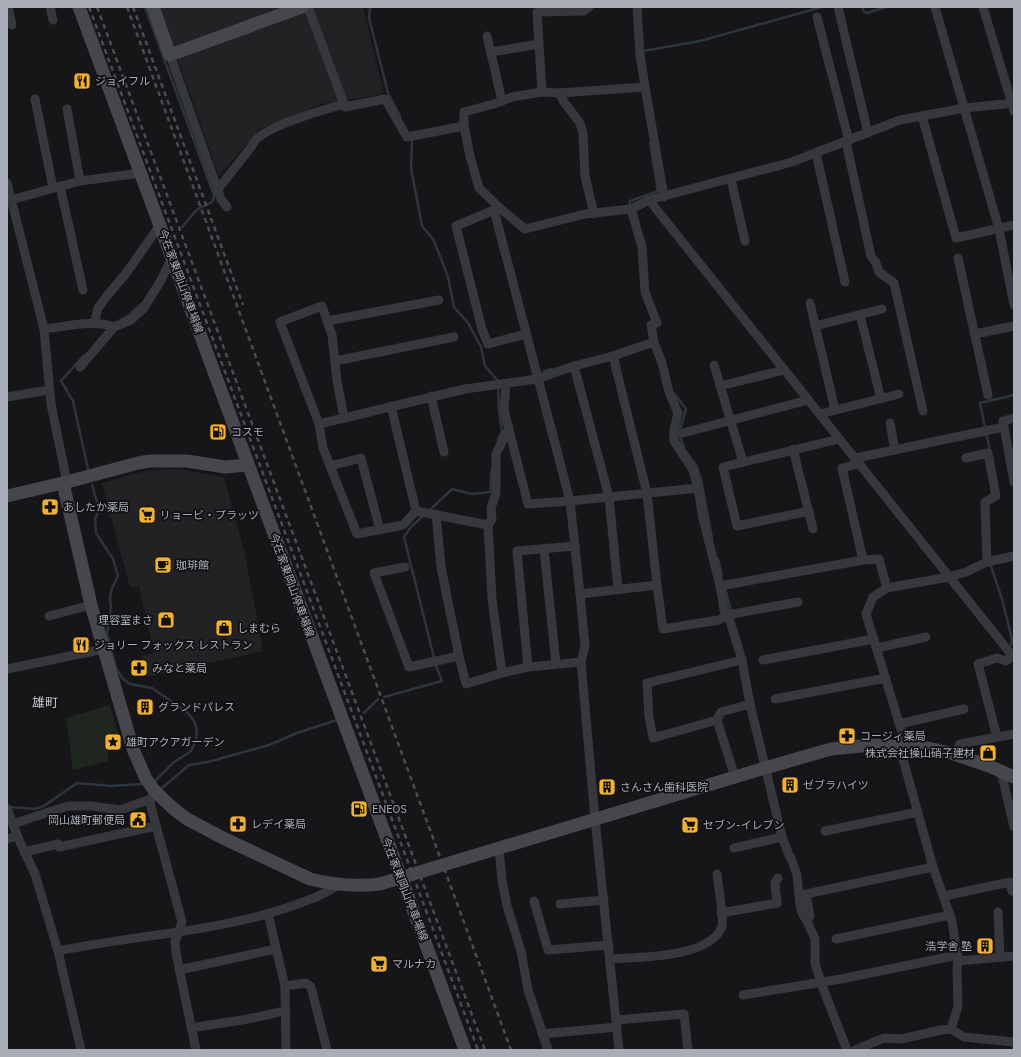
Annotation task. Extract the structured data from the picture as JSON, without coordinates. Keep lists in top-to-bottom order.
{
  "streets": {
    "street": ["今在家東岡山停車場線"]
  },
  "districts": ["雄町"],
  "places": {
    "restaurant": ["ジョイフル", "ジョリー フォックス レストラン"],
    "fuel station": ["コスモ", "ENEOS"],
    "pharmacy": [
      "あしたか薬局",
      "みなと薬局",
      "コージィ薬局",
      "レデイ薬局"
    ],
    "supermarket": ["リョービ・プラッツ", "セブン-イレブン", "マルナカ"],
    "cafe": ["珈琲館"],
    "shop": ["理容室まさ", "しまむら", "株式会社操山硝子建材"],
    "building": [
      "グランドパレス",
      "ゼブラハイツ",
      "さんさん歯科医院",
      "浩学舎 塾"
    ],
    "place": ["雄町アクアガーデン"],
    "public building": ["岡山雄町郵便局"]
  }
}
